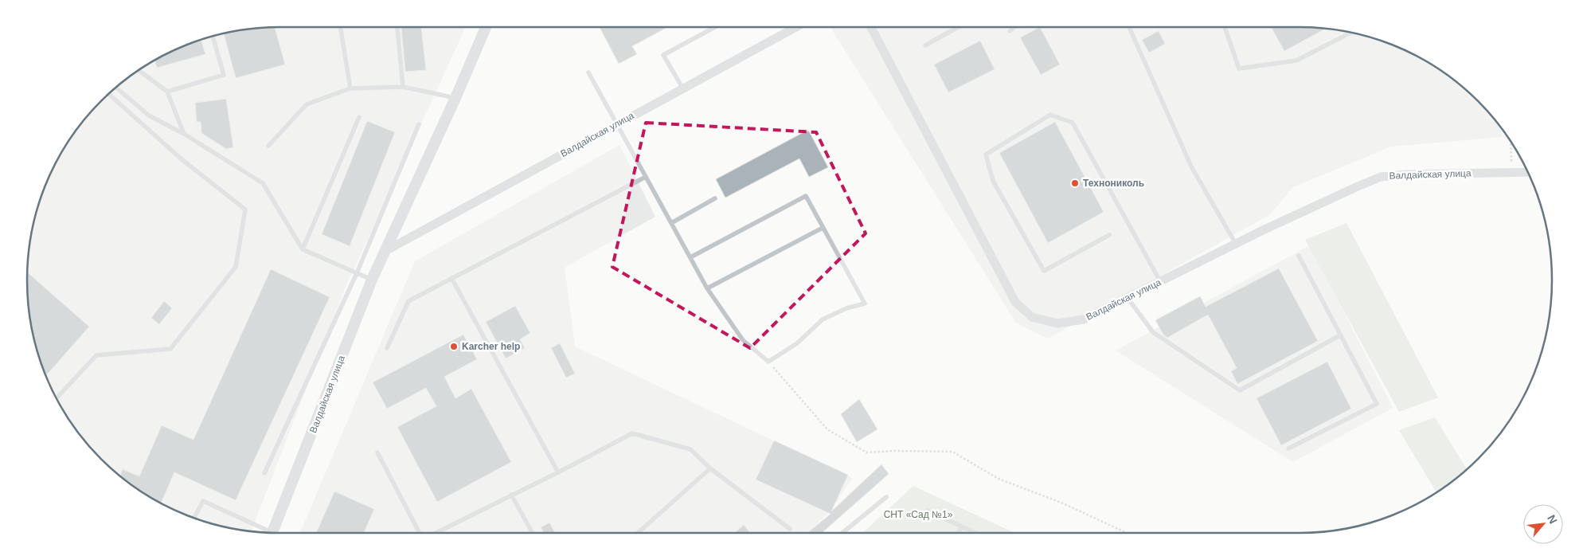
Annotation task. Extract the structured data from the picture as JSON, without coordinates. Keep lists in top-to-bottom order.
{
  "streets": {
    "street": ["Валдайская улица"]
  },
  "parks": ["СНТ «Сад №1»"],
  "places": ["Технониколь", "Karcher help"],
  "north": "top right"
}
